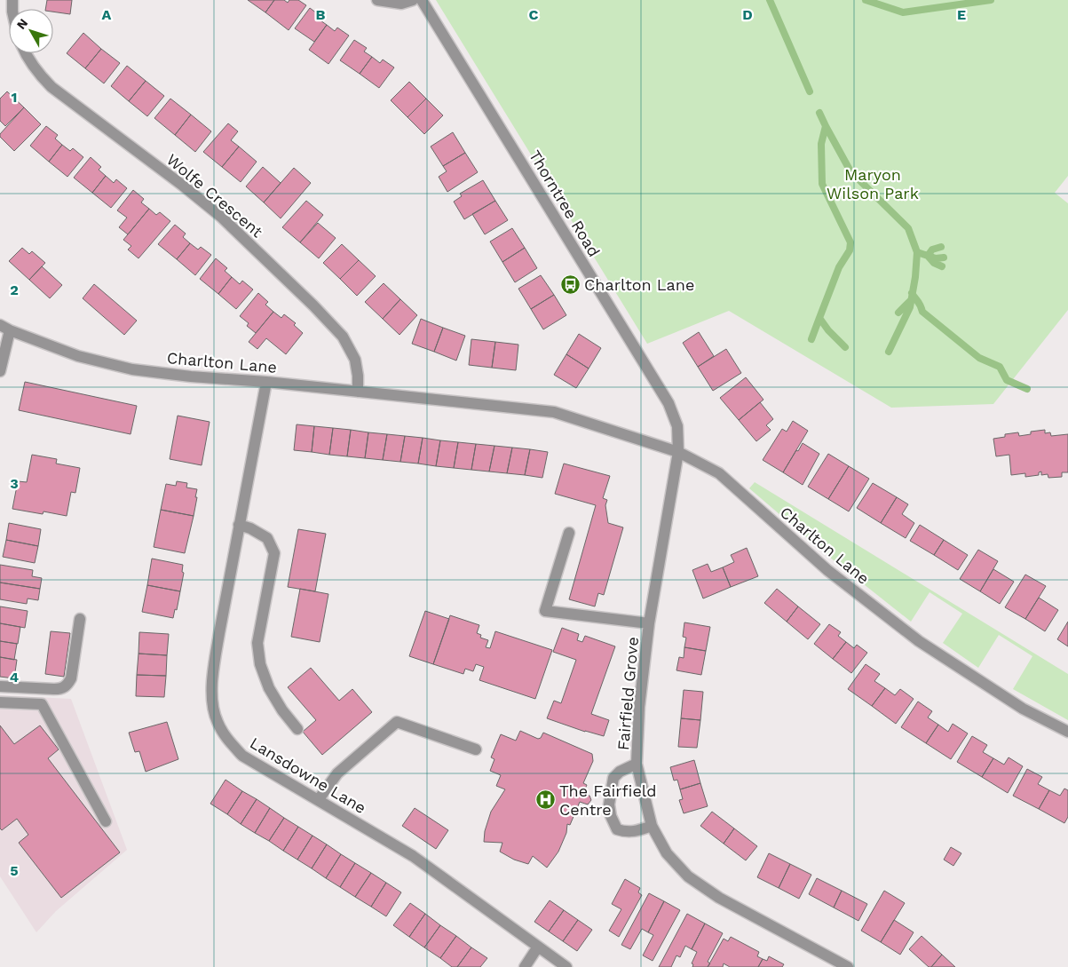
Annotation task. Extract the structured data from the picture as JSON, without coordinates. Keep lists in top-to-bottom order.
{
  "streets": {
    "street": [
      "Wolfe Crescent",
      "Thorntree Road",
      "Charlton Lane",
      "Fairfield Grove",
      "Lansdowne Lane"
    ]
  },
  "crossings": [
    ["Wolfe Crescent", "Charlton Lane"],
    ["Thorntree Road", "Charlton Lane"],
    ["Thorntree Road", "Fairfield Grove"],
    ["Charlton Lane", "Fairfield Grove"],
    ["Charlton Lane", "Lansdowne Lane"]
  ],
  "parks": ["Maryon Wilson Park"],
  "places": {
    "bus stop": ["Charlton Lane"],
    "hospital": ["The Fairfield Centre"]
  },
  "north": "top left",
  "grid": {
    "columns": [
      "A",
      "B",
      "C",
      "D",
      "E"
    ],
    "rows": [
      "1",
      "2",
      "3",
      "4",
      "5"
    ]
  }
}
